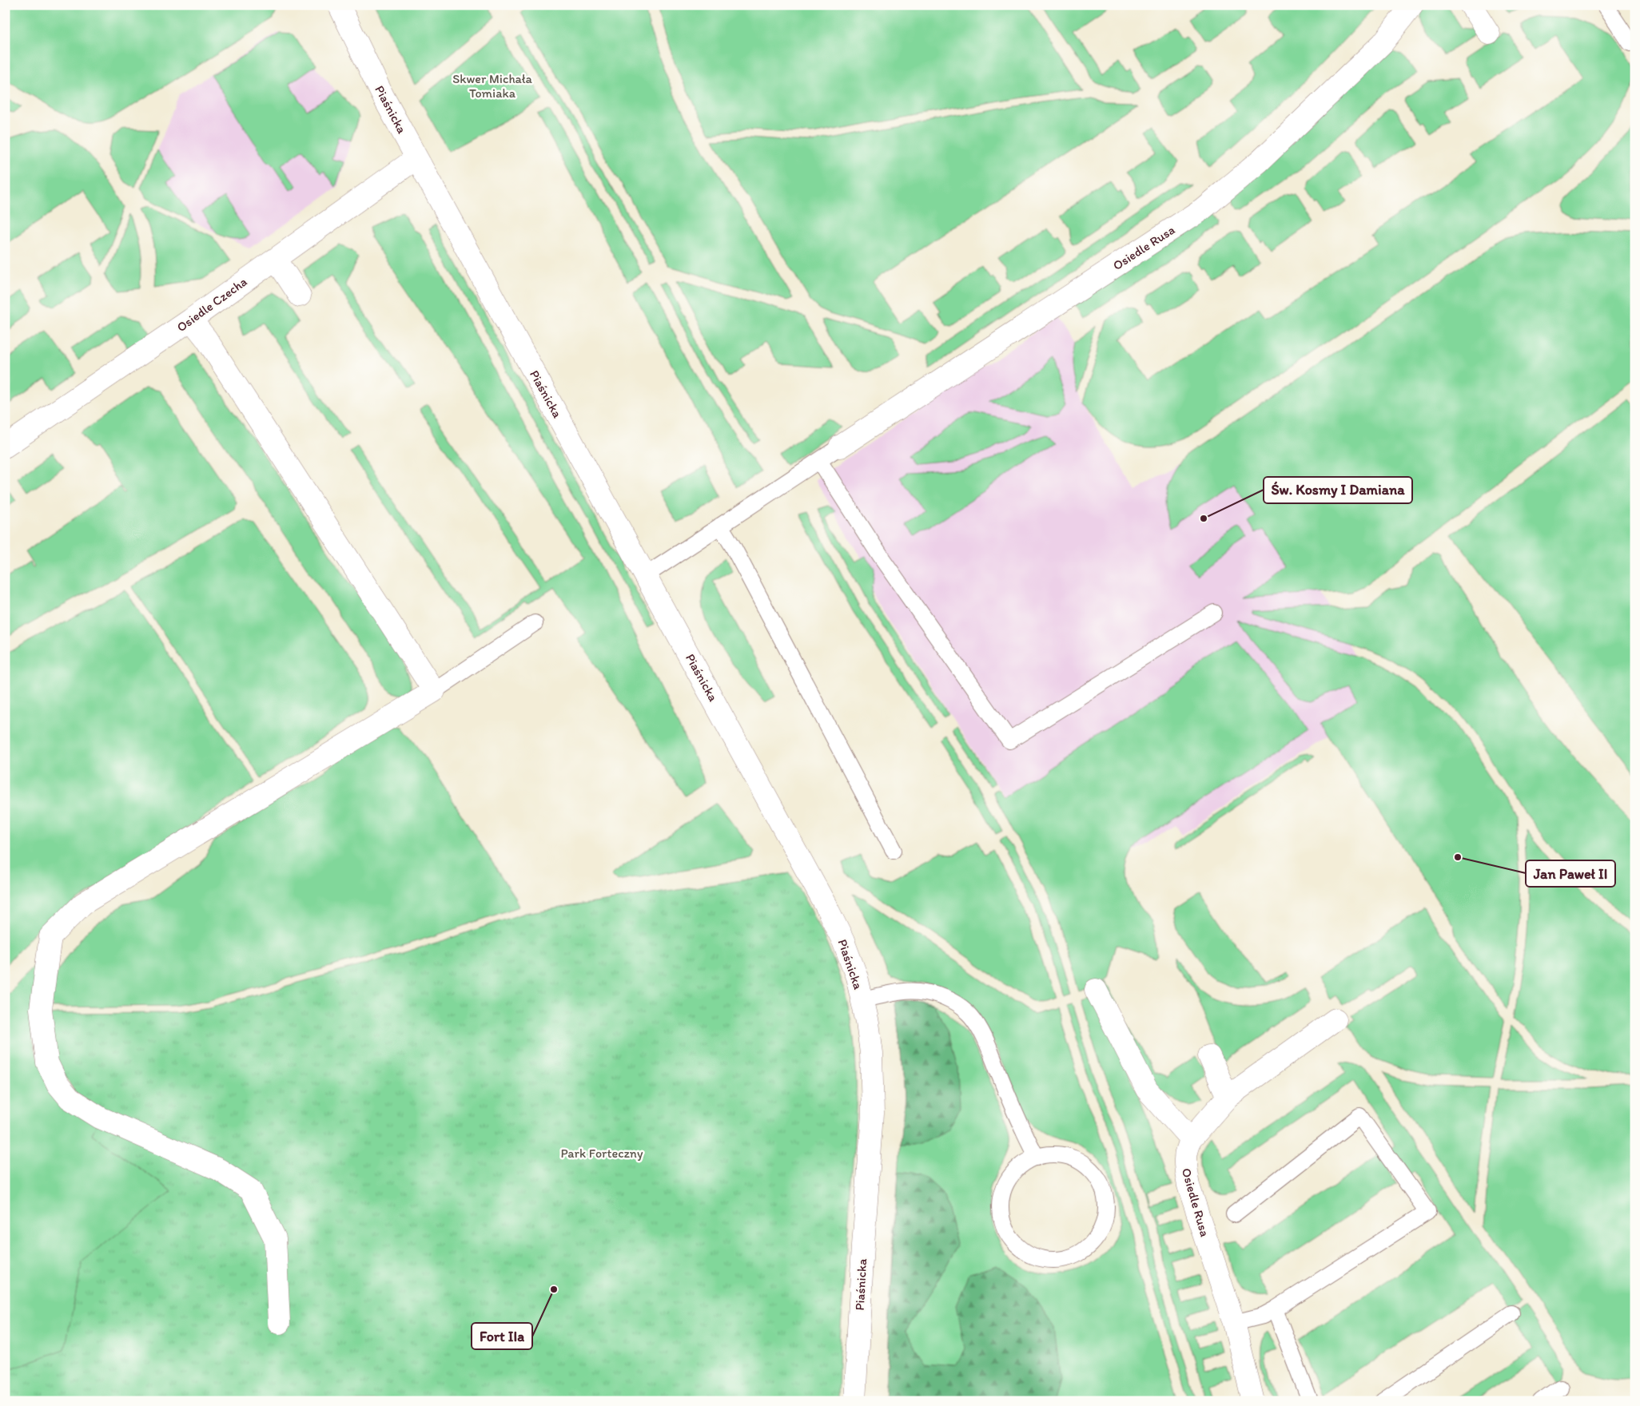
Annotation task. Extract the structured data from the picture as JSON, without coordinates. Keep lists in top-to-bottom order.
{
  "streets": {
    "street": ["Piaśnicka", "Osiedle Rusa", "Osiedle Czecha"]
  },
  "crossings": [
    ["Piaśnicka", "Osiedle Czecha"]
  ],
  "parks": ["Skwer Michała Tomiaka", "Park Forteczny"],
  "places": ["Św. Kosmy I Damiana", "Jan Paweł II", "Fort IIa"]
}
